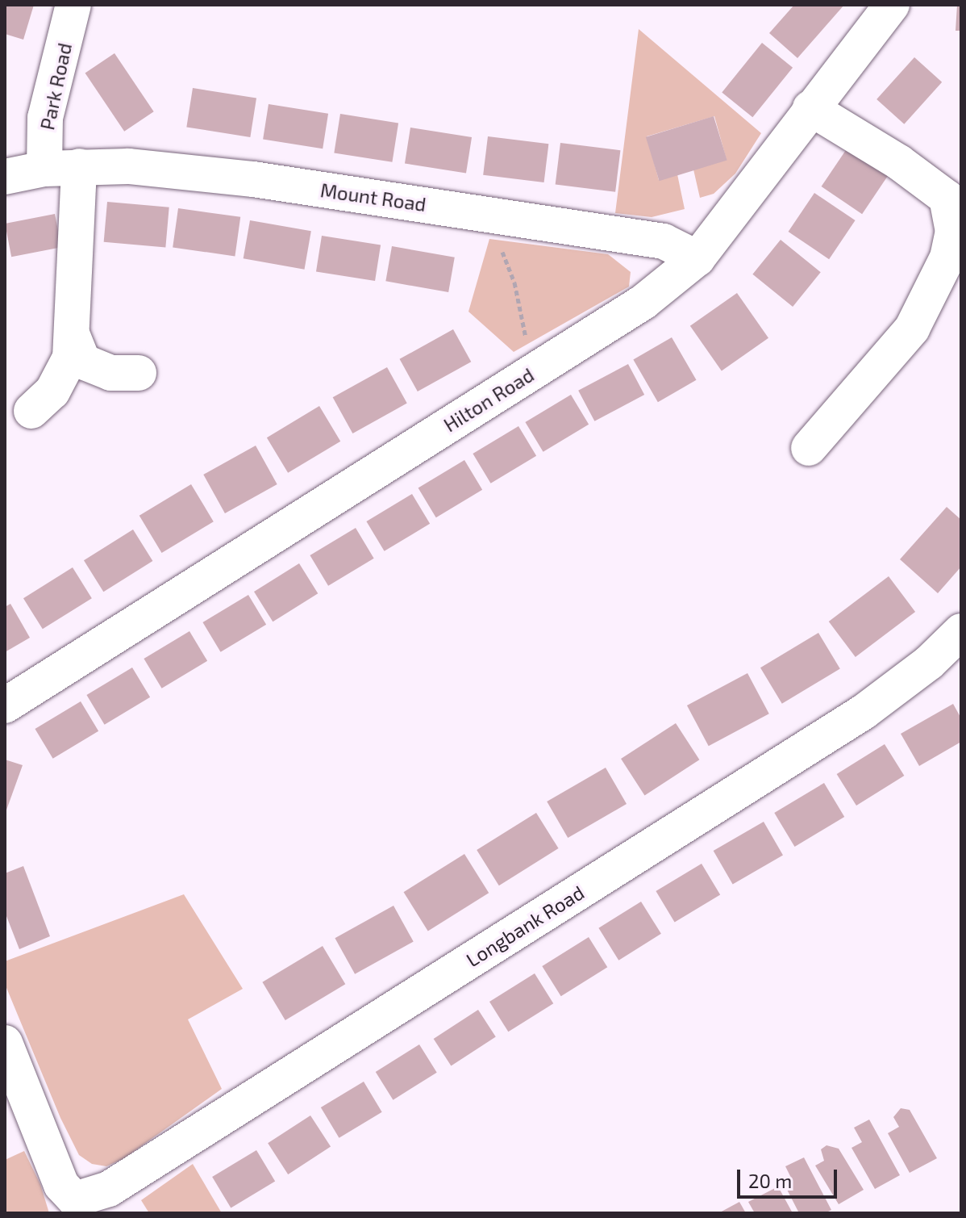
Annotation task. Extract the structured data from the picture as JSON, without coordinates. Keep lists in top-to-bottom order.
{
  "streets": {
    "street": [
      "Park Road",
      "Mount Road",
      "Hilton Road",
      "Longbank Road"
    ]
  },
  "crossings": [
    ["Park Road", "Mount Road"],
    ["Mount Road", "Hilton Road"]
  ],
  "scale_bar": "20 m"
}
